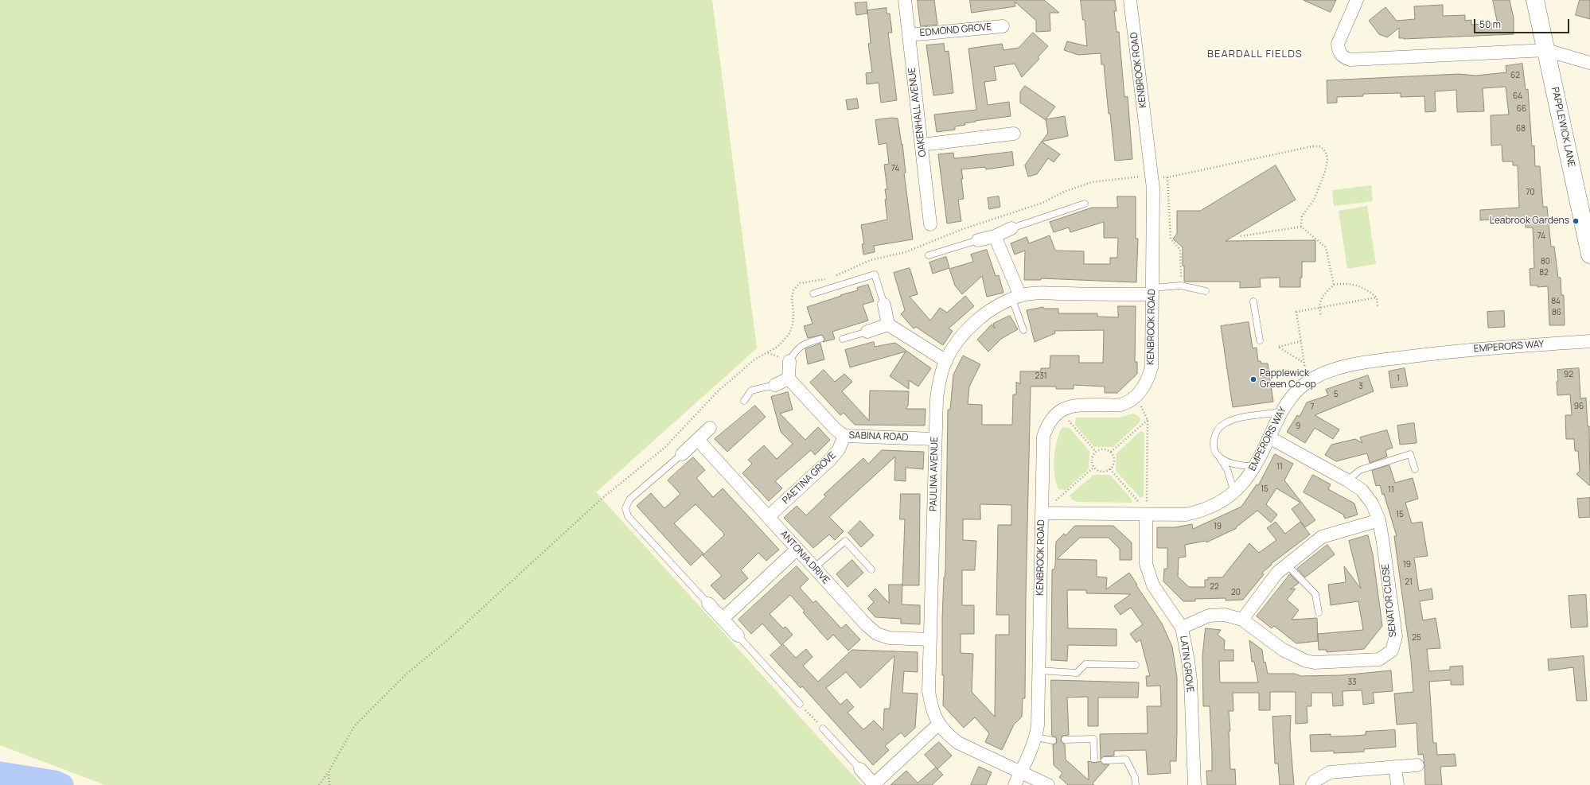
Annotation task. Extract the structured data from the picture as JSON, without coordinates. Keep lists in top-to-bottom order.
{
  "streets": {
    "street": [
      "EDMOND GROVE",
      "KENBROOK ROAD",
      "OAKENHALL AVENUE",
      "PAPPLEWICK LANE",
      "EMPERORS WAY",
      "SABINA ROAD",
      "PAULINA AVENUE",
      "PAETINA GROVE",
      "ANTONIA DRIVE",
      "SENATOR CLOSE",
      "LATIN GROVE"
    ]
  },
  "crossings": [
    ["EDMOND GROVE", "OAKENHALL AVENUE"],
    ["KENBROOK ROAD", "EMPERORS WAY"],
    ["KENBROOK ROAD", "PAULINA AVENUE"],
    ["EMPERORS WAY", "SENATOR CLOSE"],
    ["EMPERORS WAY", "LATIN GROVE"],
    ["SABINA ROAD", "PAULINA AVENUE"],
    ["SABINA ROAD", "PAETINA GROVE"],
    ["PAULINA AVENUE", "ANTONIA DRIVE"],
    ["PAETINA GROVE", "ANTONIA DRIVE"],
    ["SENATOR CLOSE", "LATIN GROVE"]
  ],
  "districts": ["BEARDALL FIELDS"],
  "places": ["Leabrook Gardens", "Papplewick Green Co-op"],
  "house_numbers": [
    "62",
    "64",
    "66",
    "68",
    "74",
    "70",
    "74",
    "80",
    "82",
    "84",
    "86",
    "92",
    "231",
    "1",
    "3",
    "5",
    "96",
    "7",
    "9",
    "11",
    "15",
    "11",
    "15",
    "19",
    "19",
    "21",
    "22",
    "20",
    "25",
    "33"
  ],
  "scale_bar": "50 m"
}
